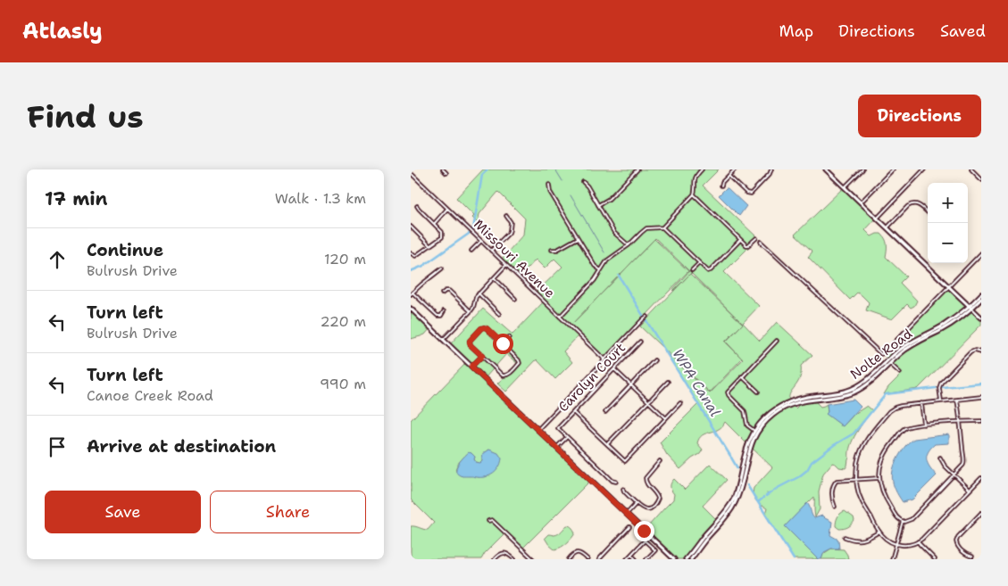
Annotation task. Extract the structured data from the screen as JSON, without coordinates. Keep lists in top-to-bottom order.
{
  "streets": {
    "street": ["Missouri Avenue", "Nolte Road", "Carolyn Court"]
  },
  "water": ["WPA Canal"],
  "page": {
    "header": "Atlasly",
    "nav": ["Map", "Directions", "Saved"],
    "buttons": [
      "Directions",
      ["Save", "Share"]
    ],
    "title": "Find us",
    "heading": ["17 min", "Walk · 1.3 km"],
    "map_buttons": ["+", "−"],
    "list": [
      ["Continue", "Bulrush Drive", "120 m"],
      ["Turn left", "Bulrush Drive", "220 m"],
      ["Turn left", "Canoe Creek Road", "990 m"],
      "Arrive at destination"
    ]
  }
}
